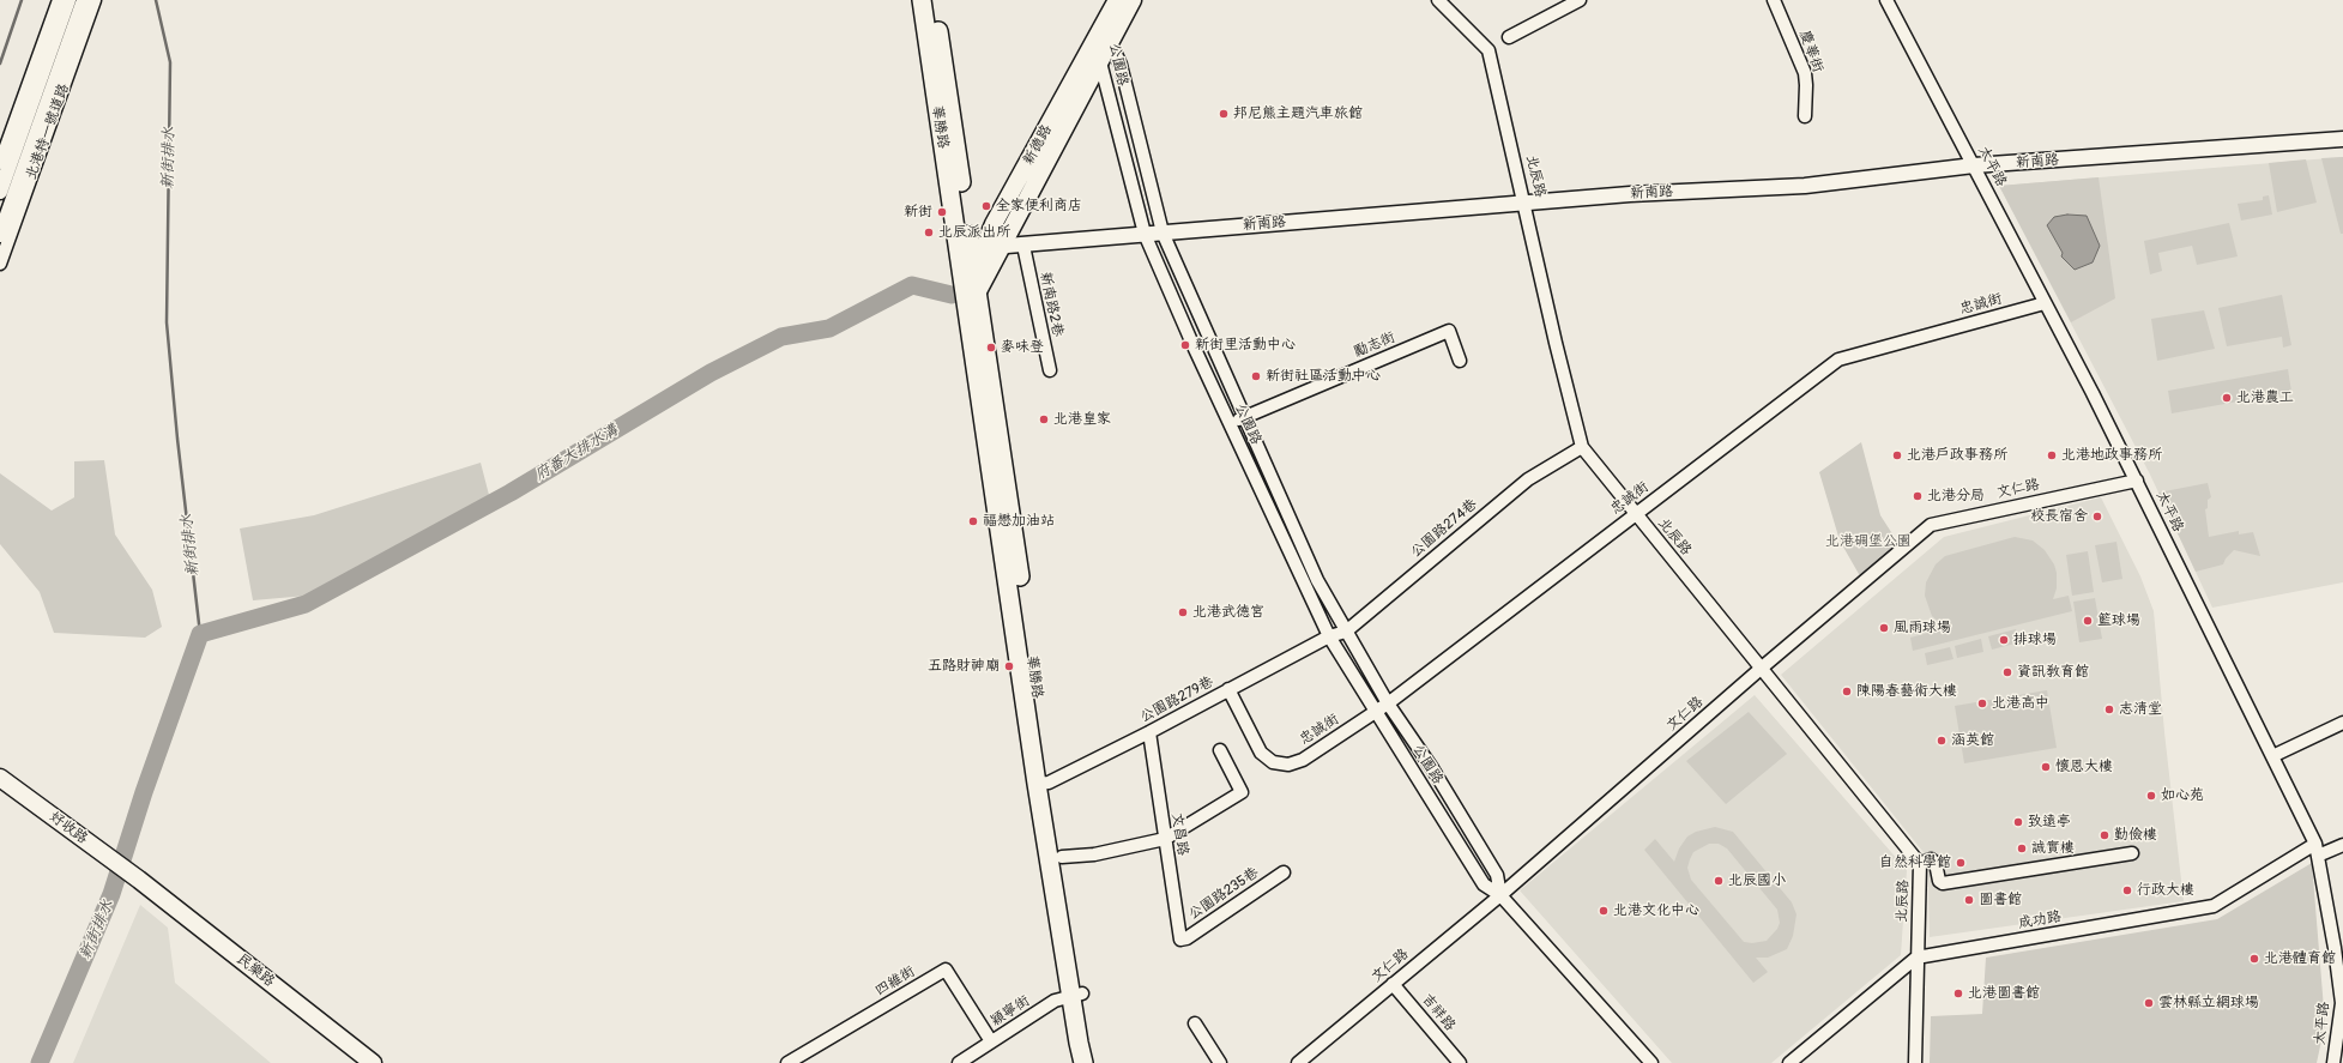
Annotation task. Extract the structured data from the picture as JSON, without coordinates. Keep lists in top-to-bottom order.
{
  "streets": {
    "main road": [
      "華勝路",
      "新德路",
      "好收路",
      "民樂路"
    ],
    "street": [
      "慶華街",
      "公園路",
      "北港特一號道路",
      "新南路",
      "太平路",
      "北辰路",
      "新南路2巷",
      "忠誠街",
      "勵志街",
      "文仁路",
      "公園路274巷",
      "公園路279巷",
      "文昌路",
      "公園路235巷",
      "成功路",
      "四維街",
      "穎寧街",
      "吉祥路"
    ]
  },
  "crossings": [
    ["公園路", "新德路"],
    ["公園路", "新南路"],
    ["公園路", "忠誠街"],
    ["公園路", "勵志街"],
    ["公園路", "文仁路"],
    ["公園路", "公園路274巷"],
    ["公園路", "公園路279巷"],
    ["華勝路", "新德路"],
    ["華勝路", "新南路"],
    ["華勝路", "公園路279巷"],
    ["華勝路", "穎寧街"],
    ["新德路", "新南路"],
    ["新南路", "太平路"],
    ["新南路", "北辰路"],
    ["新南路", "新南路2巷"],
    ["太平路", "忠誠街"],
    ["太平路", "文仁路"],
    ["太平路", "成功路"],
    ["北辰路", "忠誠街"],
    ["北辰路", "文仁路"],
    ["北辰路", "公園路274巷"],
    ["北辰路", "成功路"],
    ["忠誠街", "公園路279巷"],
    ["文仁路", "吉祥路"],
    ["公園路274巷", "公園路279巷"],
    ["公園路279巷", "文昌路"],
    ["好收路", "民樂路"],
    ["文昌路", "公園路235巷"],
    ["四維街", "穎寧街"]
  ],
  "water": ["新街排水", "府番大排水溝"],
  "parks": ["北港碉堡公園"],
  "places": [
    "邦尼熊主題汽車旅館",
    "全家便利商店",
    "新街",
    "北辰派出所",
    "新街里活動中心",
    "麥味登",
    "新街社區活動中心",
    "北港農工",
    "北港皇家",
    "北港戶政事務所",
    "北港地政事務所",
    "北港分局",
    "校長宿舍",
    "福懋加油站",
    "北港武德宮",
    "籃球場",
    "風雨球場",
    "排球場",
    "五路財神廟",
    "資訊教育館",
    "陳陽春藝術大樓",
    "北港高中",
    "志清堂",
    "涵英館",
    "懷恩大樓",
    "如心苑",
    "致遠亭",
    "勤儉樓",
    "誠實樓",
    "自然科學館",
    "北辰國小",
    "行政大樓",
    "圖書館",
    "北港文化中心",
    "北港體育館",
    "北港圖書館",
    "雲林縣立網球場"
  ]
}
